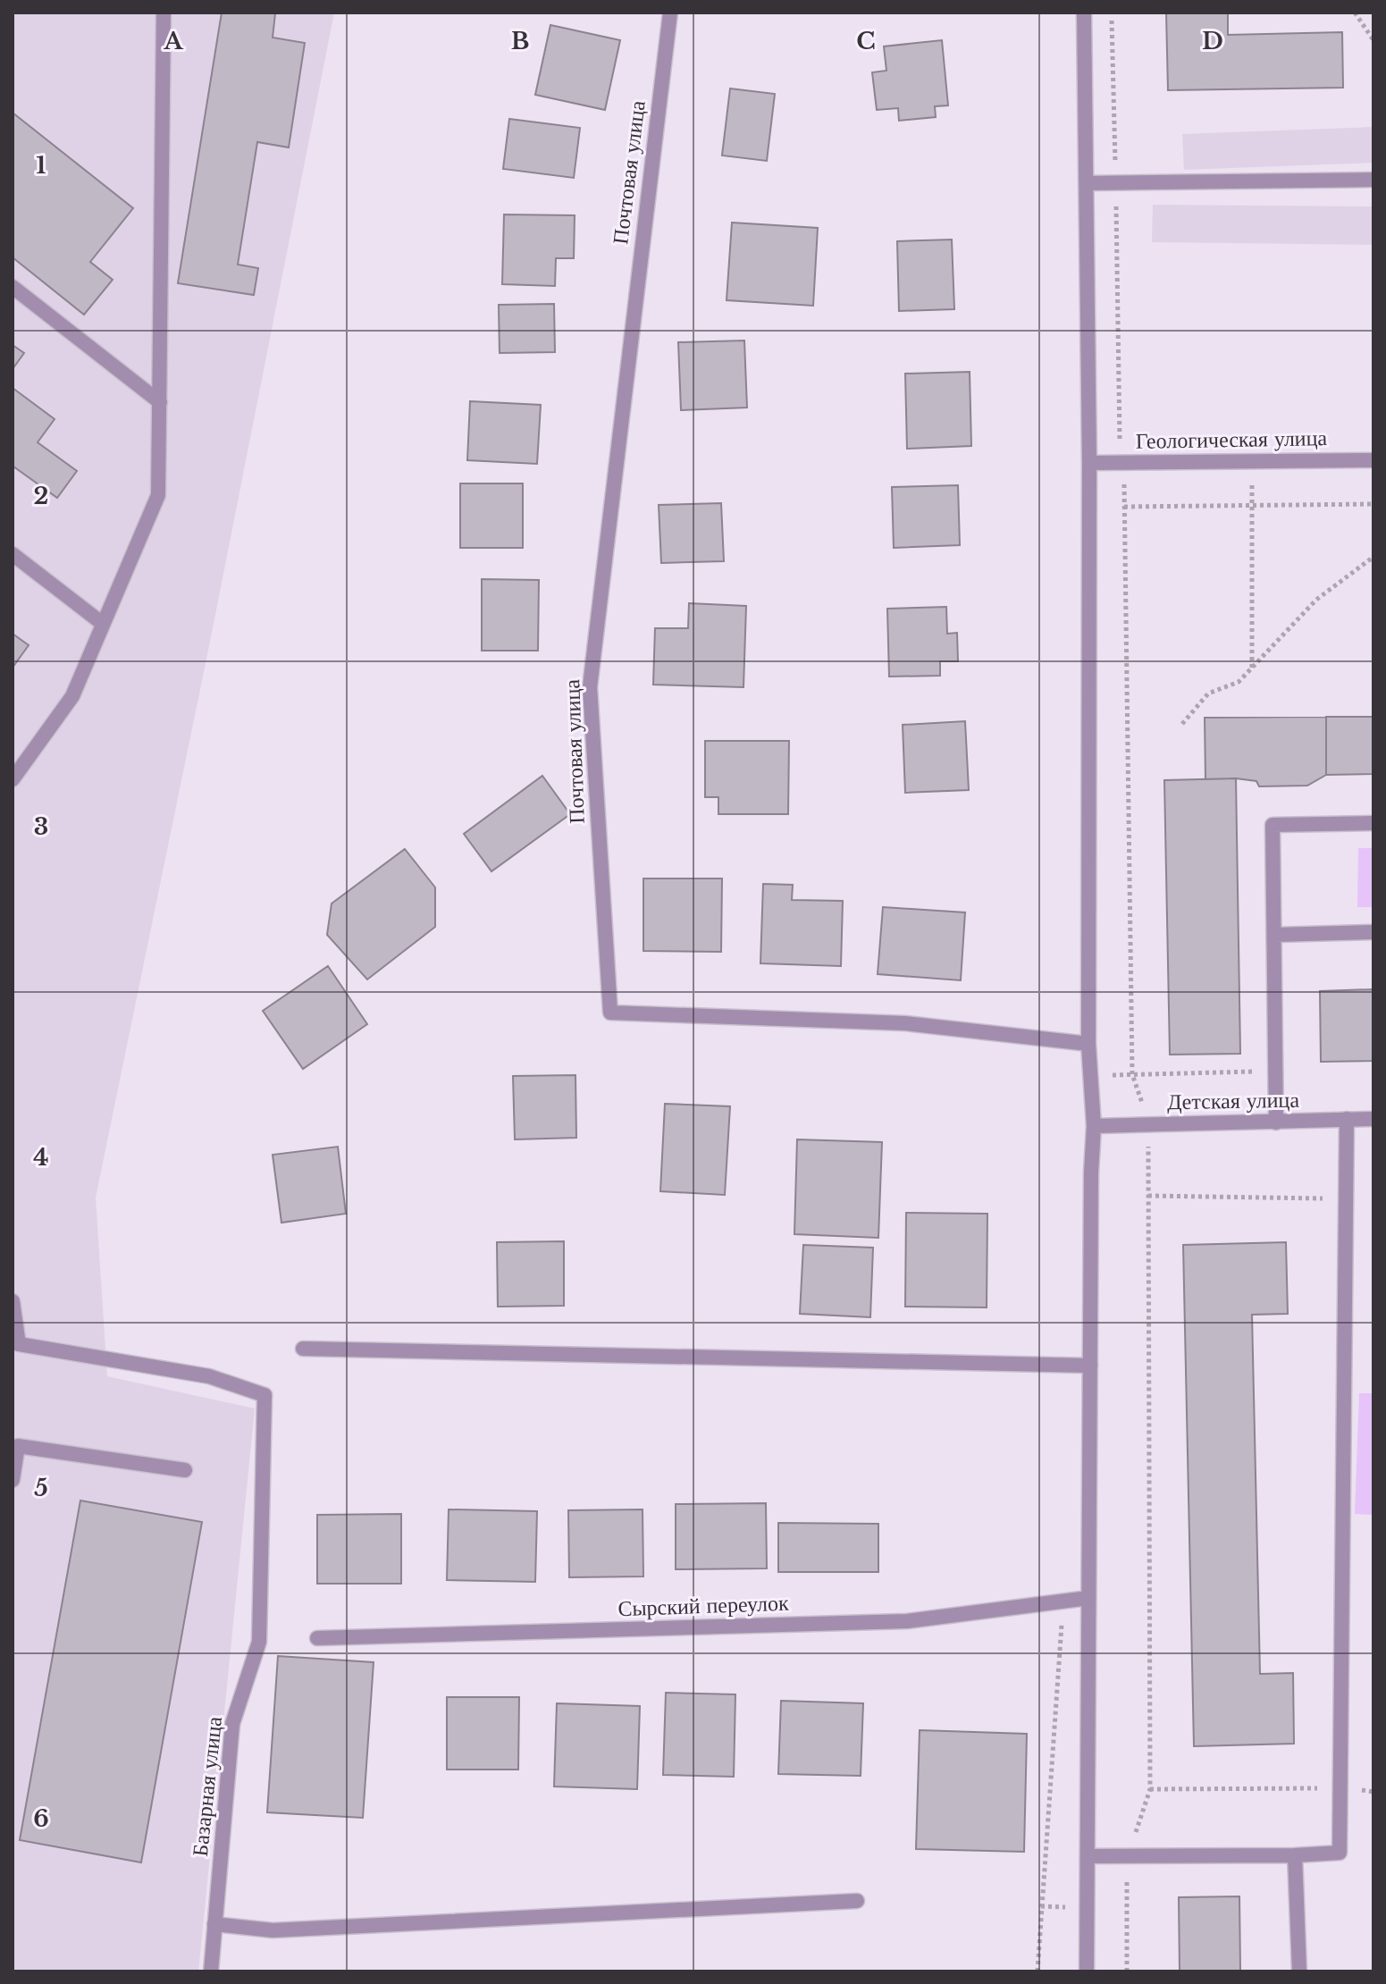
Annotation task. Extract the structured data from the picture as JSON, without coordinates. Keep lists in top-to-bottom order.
{
  "streets": {
    "street": [
      "Почтовая улица",
      "Геологическая улица",
      "Детская улица",
      "Сырский переулок",
      "Базарная улица"
    ]
  },
  "grid": {
    "columns": [
      "A",
      "B",
      "C",
      "D"
    ],
    "rows": [
      "1",
      "2",
      "3",
      "4",
      "5",
      "6"
    ]
  }
}
